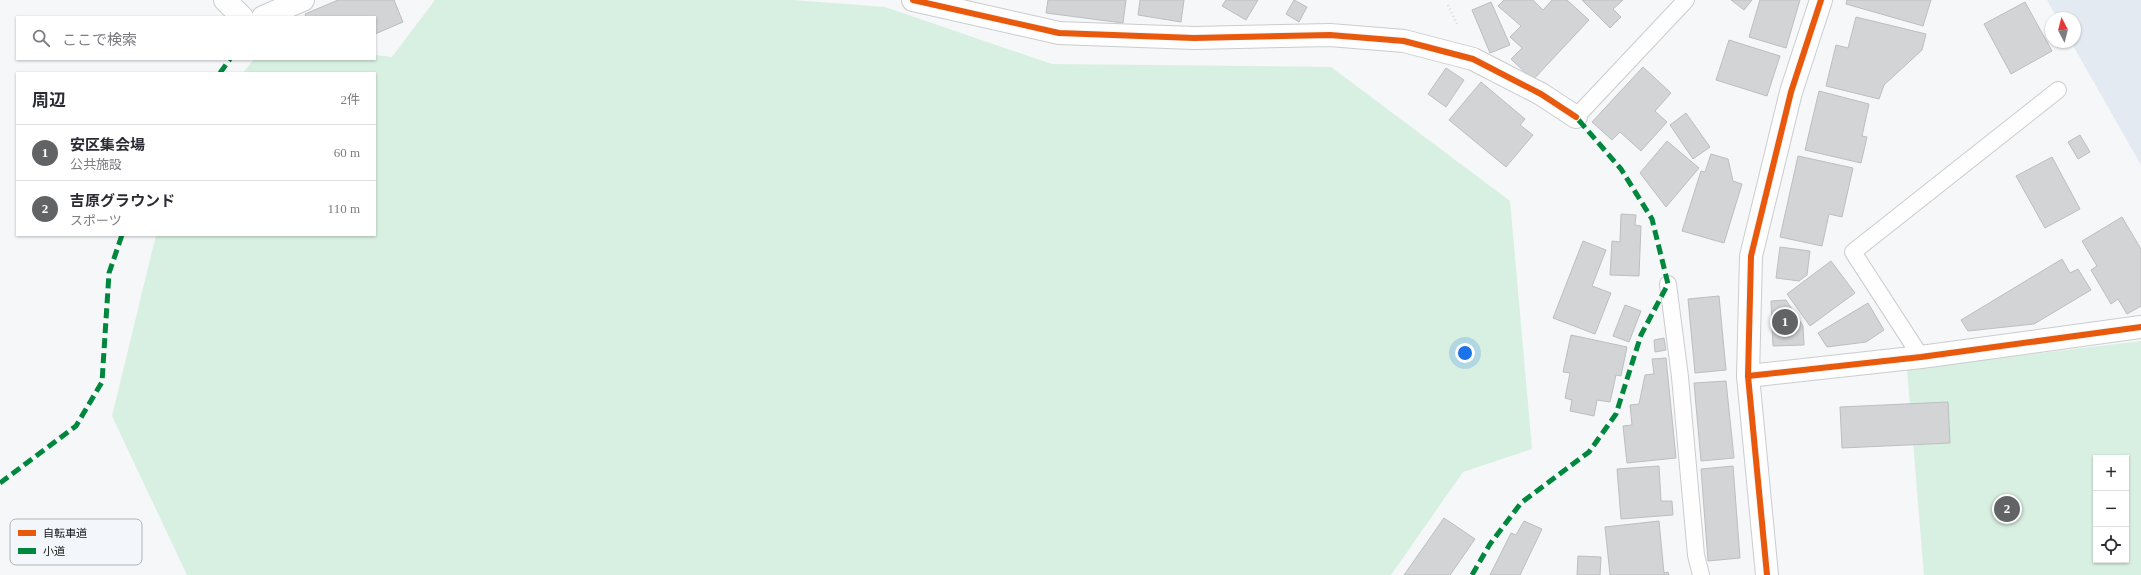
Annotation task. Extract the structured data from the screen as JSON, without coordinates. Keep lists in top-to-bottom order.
{
  "legend": ["自転車道", "小道"],
  "north": "top",
  "page": {
    "search": "ここで検索",
    "heading": ["周辺", "2件"],
    "list": [
      {
        "mark": "1",
        "name": "安区集会場",
        "note": "公共施設",
        "value": "60 m"
      },
      {
        "mark": "2",
        "name": "吉原グラウンド",
        "note": "スポーツ",
        "value": "110 m"
      }
    ],
    "pins": ["1", "2"],
    "map_buttons": ["+", "−"]
  }
}
